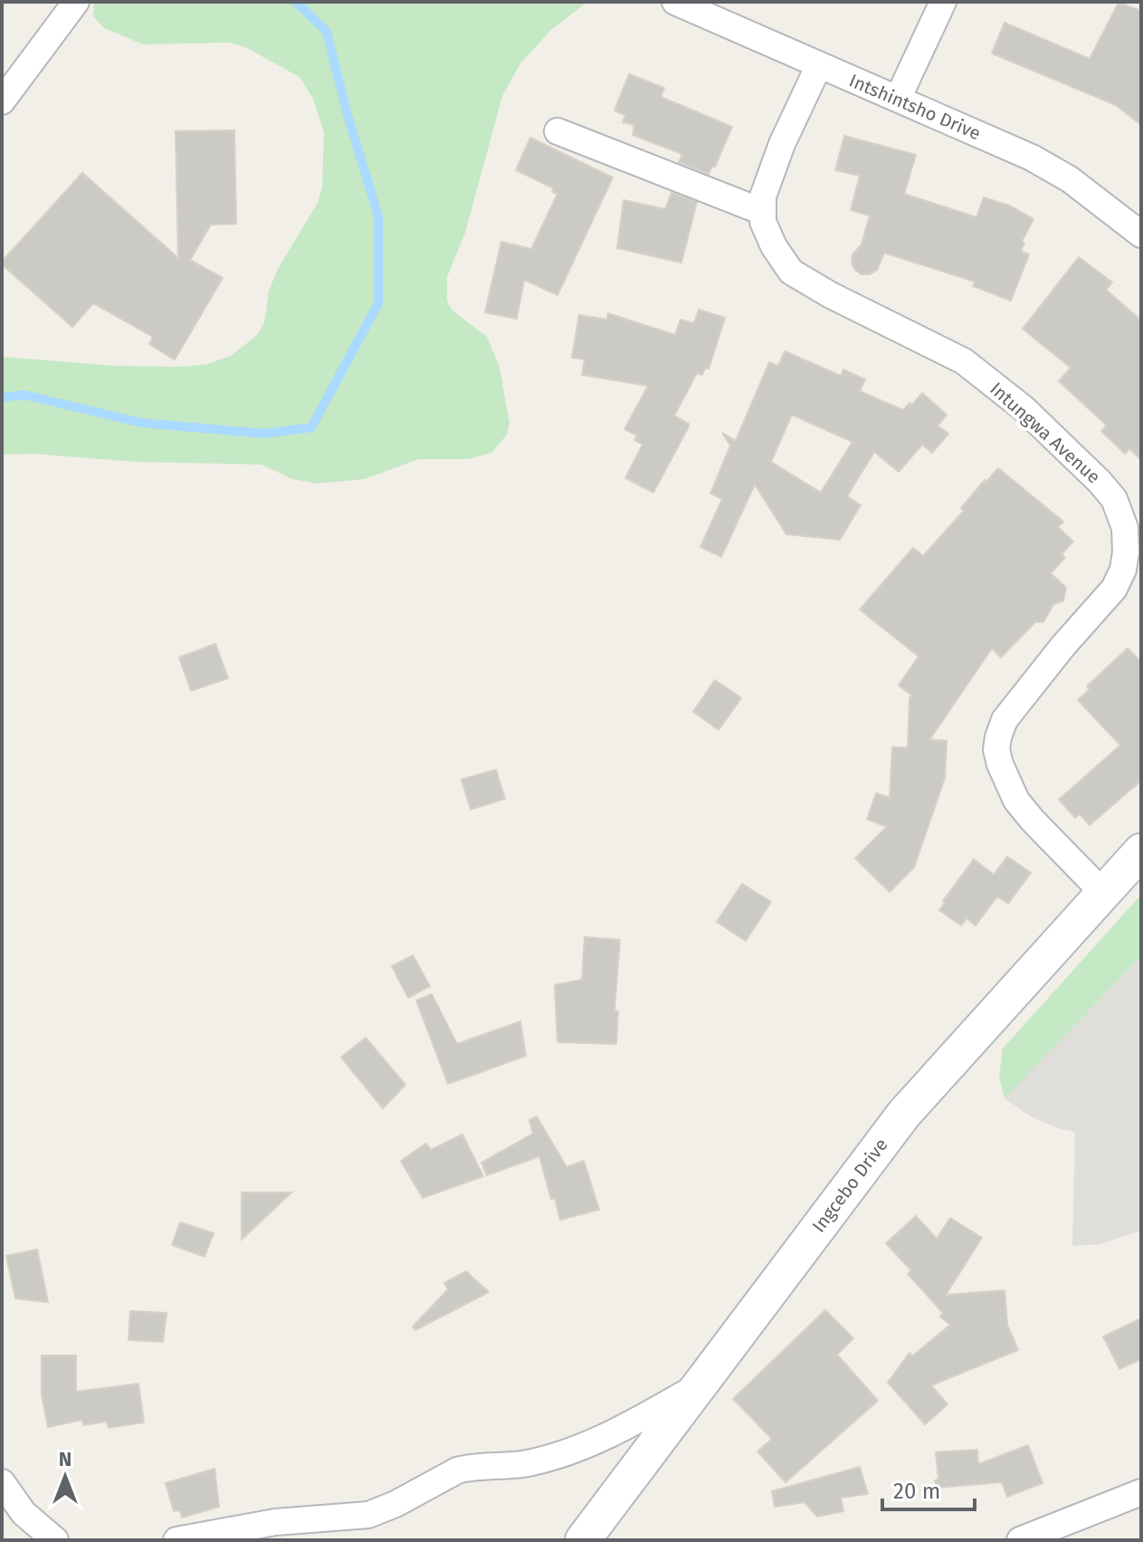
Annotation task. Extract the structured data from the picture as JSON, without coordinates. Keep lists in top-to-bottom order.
{
  "streets": {
    "main road": ["Ingcebo Drive"],
    "street": ["Intshintsho Drive", "Intungwa Avenue"]
  },
  "crossings": [
    ["Intshintsho Drive", "Intungwa Avenue"],
    ["Intungwa Avenue", "Ingcebo Drive"]
  ],
  "scale_bar": "20 m",
  "north": "top"
}
